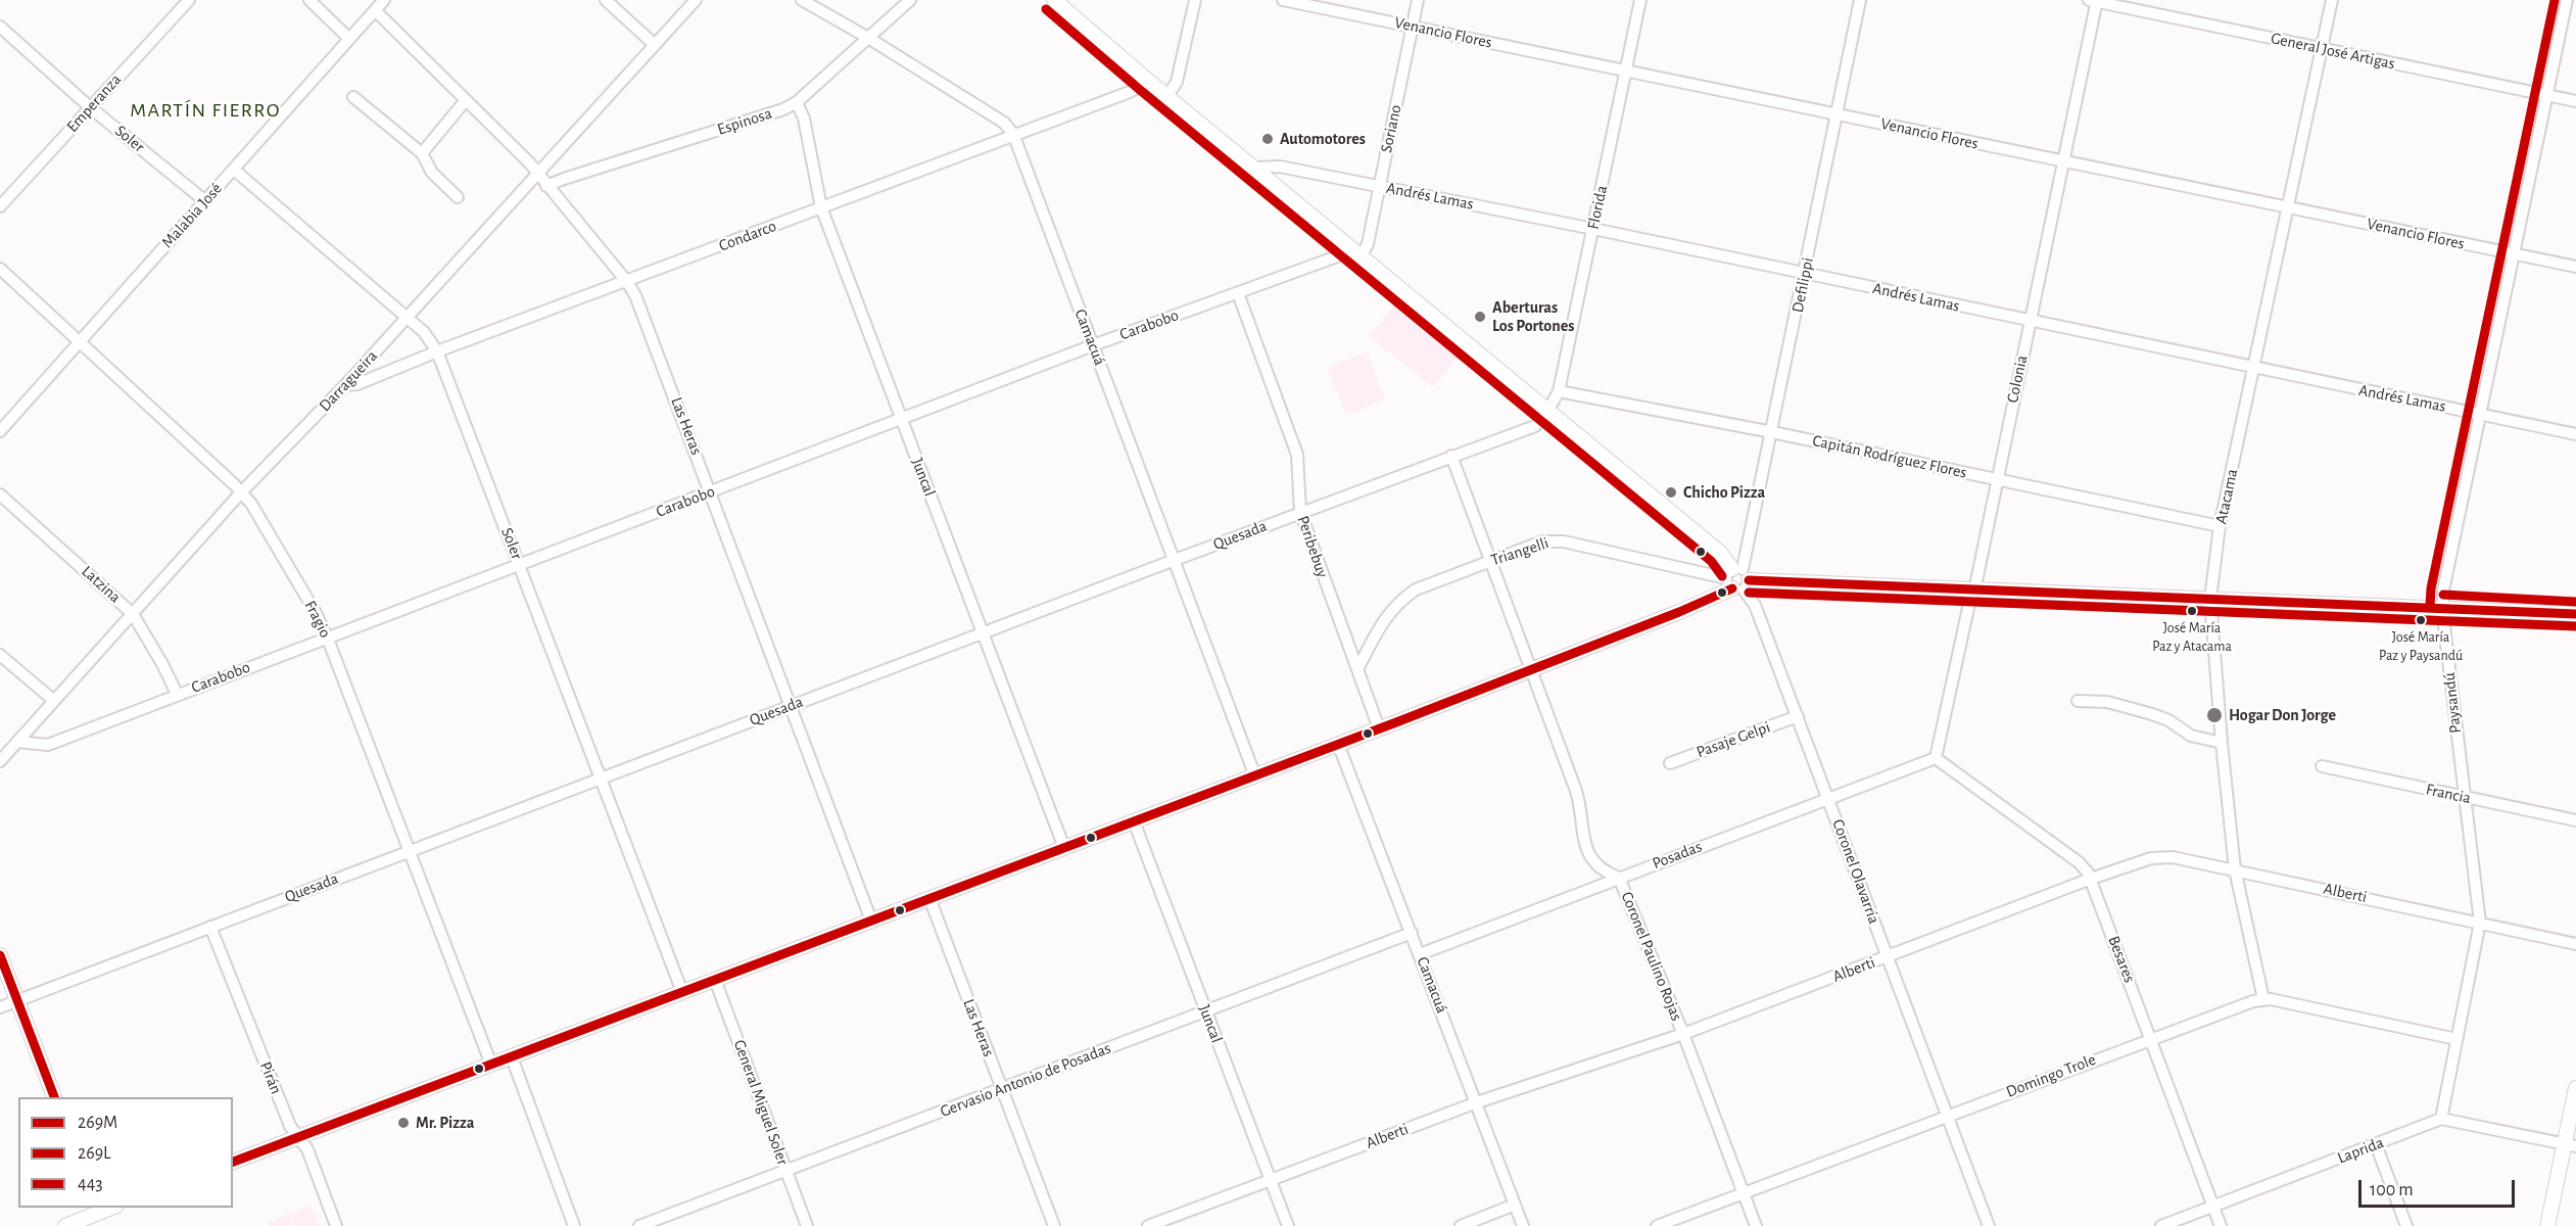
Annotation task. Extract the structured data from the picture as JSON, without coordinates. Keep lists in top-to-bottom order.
{
  "streets": {
    "street": [
      "Venancio Flores",
      "General José Artigas",
      "Emperanza",
      "Espinosa",
      "Soriano",
      "Soler",
      "Andrés Lamas",
      "Florida",
      "Malabia José",
      "Condarco",
      "Defilippi",
      "Carabobo",
      "Camacuá",
      "Colonia",
      "Darragueira",
      "Las Heras",
      "Capitán Rodríguez Flores",
      "Juncal",
      "Atacama",
      "Quesada",
      "Peribebuy",
      "Triangelli",
      "Latzina",
      "Fragio",
      "Paysandú",
      "Pasaje Gelpi",
      "Francia",
      "Posadas",
      "Coronel Olavarría",
      "Alberti",
      "Coronel Paulino Rojas",
      "Besares",
      "Domingo Trole",
      "Pirán",
      "Gervasio Antonio de Posadas",
      "General Miguel Soler",
      "Laprida"
    ]
  },
  "crossings": [
    ["Venancio Flores", "Soriano"],
    ["Venancio Flores", "Florida"],
    ["Venancio Flores", "Defilippi"],
    ["Venancio Flores", "Colonia"],
    ["Venancio Flores", "Atacama"],
    ["Venancio Flores", "Paysandú"],
    ["General José Artigas", "Colonia"],
    ["General José Artigas", "Atacama"],
    ["General José Artigas", "Paysandú"],
    ["Emperanza", "Soler"],
    ["Espinosa", "Camacuá"],
    ["Espinosa", "Las Heras"],
    ["Espinosa", "Juncal"],
    ["Soriano", "Andrés Lamas"],
    ["Soler", "Malabia José"],
    ["Soler", "Condarco"],
    ["Soler", "Carabobo"],
    ["Soler", "Darragueira"],
    ["Soler", "Quesada"],
    ["Andrés Lamas", "Florida"],
    ["Andrés Lamas", "Defilippi"],
    ["Andrés Lamas", "Colonia"],
    ["Andrés Lamas", "Atacama"],
    ["Andrés Lamas", "Paysandú"],
    ["Florida", "Capitán Rodríguez Flores"],
    ["Florida", "Quesada"],
    ["Malabia José", "Las Heras"],
    ["Malabia José", "Fragio"],
    ["Condarco", "Camacuá"],
    ["Condarco", "Darragueira"],
    ["Condarco", "Las Heras"],
    ["Condarco", "Juncal"],
    ["Defilippi", "Capitán Rodríguez Flores"],
    ["Defilippi", "Triangelli"],
    ["Defilippi", "Coronel Olavarría"],
    ["Carabobo", "Camacuá"],
    ["Carabobo", "Darragueira"],
    ["Carabobo", "Las Heras"],
    ["Carabobo", "Juncal"],
    ["Carabobo", "Peribebuy"],
    ["Carabobo", "Latzina"],
    ["Carabobo", "Fragio"],
    ["Camacuá", "Quesada"],
    ["Camacuá", "Posadas"],
    ["Camacuá", "Alberti"],
    ["Camacuá", "Gervasio Antonio de Posadas"],
    ["Colonia", "Capitán Rodríguez Flores"],
    ["Colonia", "Posadas"],
    ["Colonia", "Besares"],
    ["Darragueira", "Las Heras"],
    ["Darragueira", "Latzina"],
    ["Darragueira", "Fragio"],
    ["Las Heras", "Quesada"],
    ["Las Heras", "Gervasio Antonio de Posadas"],
    ["Capitán Rodríguez Flores", "Atacama"],
    ["Juncal", "Quesada"],
    ["Juncal", "Alberti"],
    ["Juncal", "Gervasio Antonio de Posadas"],
    ["Atacama", "Alberti"],
    ["Atacama", "Domingo Trole"],
    ["Quesada", "Peribebuy"],
    ["Quesada", "Fragio"],
    ["Quesada", "Coronel Paulino Rojas"],
    ["Quesada", "Pirán"],
    ["Peribebuy", "Triangelli"],
    ["Triangelli", "Coronel Olavarría"],
    ["Triangelli", "Coronel Paulino Rojas"],
    ["Paysandú", "Francia"],
    ["Paysandú", "Alberti"],
    ["Paysandú", "Laprida"],
    ["Pasaje Gelpi", "Coronel Olavarría"],
    ["Posadas", "Coronel Olavarría"],
    ["Posadas", "Coronel Paulino Rojas"],
    ["Posadas", "Besares"],
    ["Coronel Olavarría", "Alberti"],
    ["Coronel Olavarría", "Domingo Trole"],
    ["Alberti", "Coronel Paulino Rojas"],
    ["Alberti", "Besares"],
    ["Coronel Paulino Rojas", "Domingo Trole"],
    ["Besares", "Domingo Trole"],
    ["Besares", "Laprida"],
    ["Gervasio Antonio de Posadas", "General Miguel Soler"]
  ],
  "districts": ["MARTÍN FIERRO"],
  "places": [
    "Automotores",
    "Aberturas Los Portones",
    "Chicho Pizza",
    "José María Paz y Atacama",
    "José María Paz y Paysandú",
    "Hogar Don Jorge",
    "Mr. Pizza"
  ],
  "lines": ["transit line 443", "transit line 269L", "transit line 269M"],
  "legend": ["269M", "269L", "443"],
  "scale_bar": "100 m"
}
